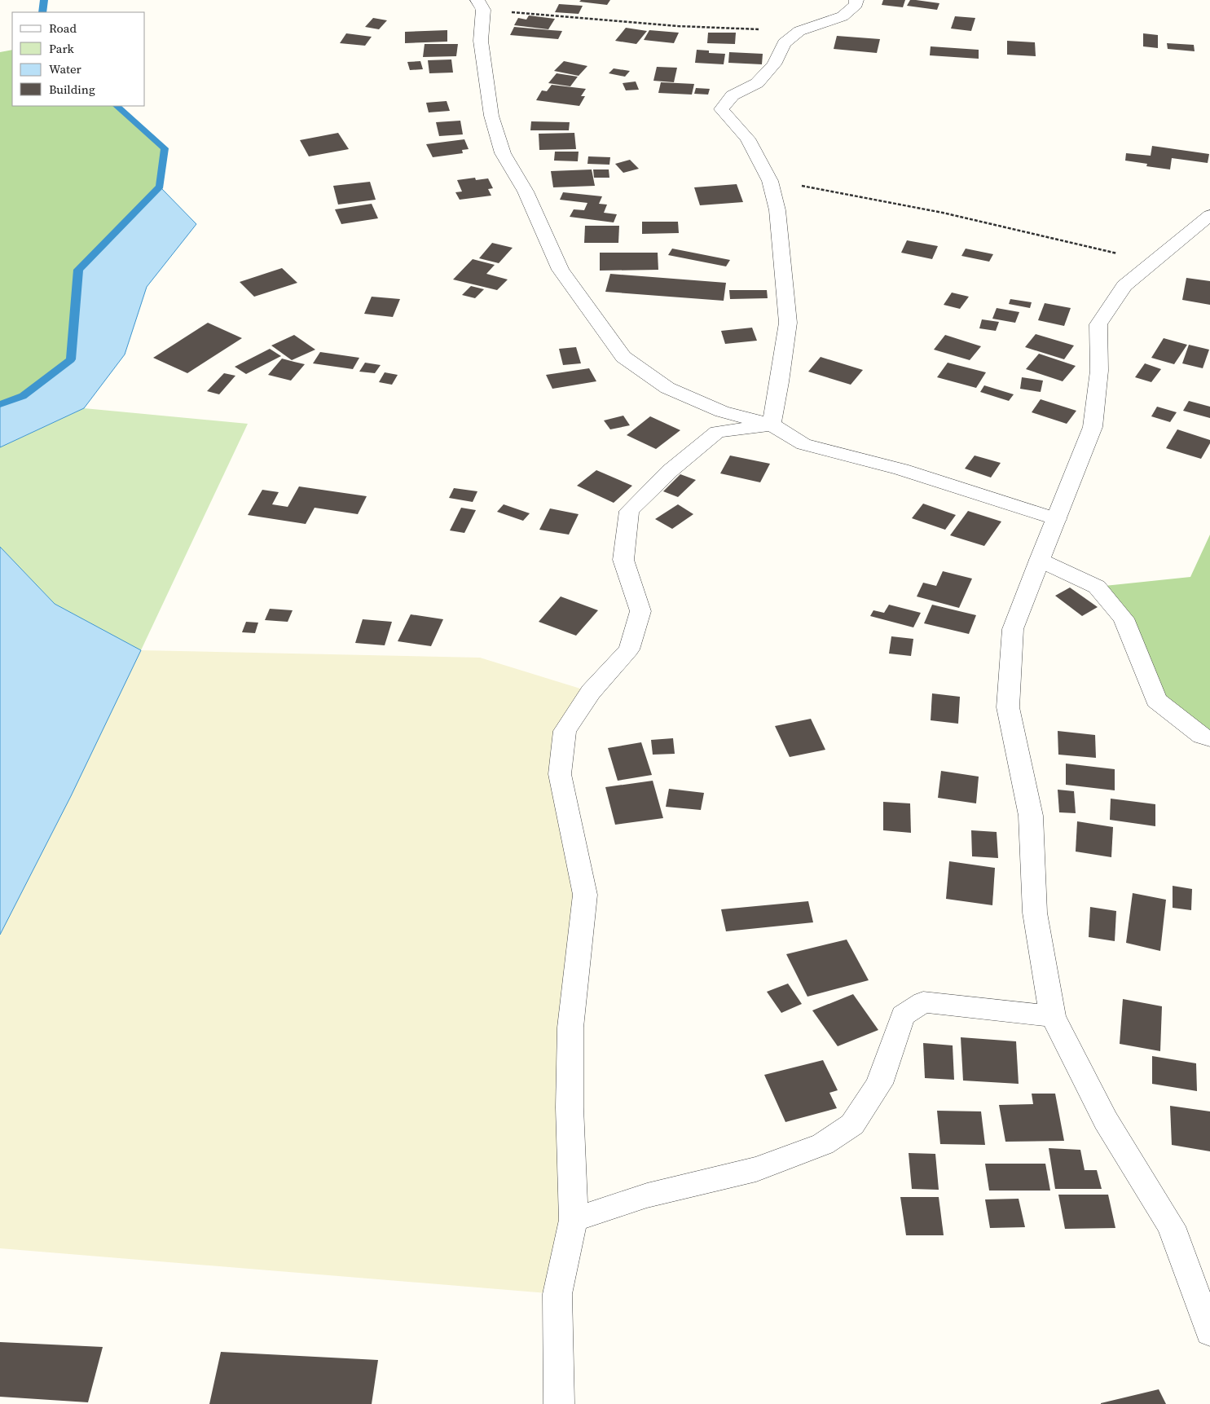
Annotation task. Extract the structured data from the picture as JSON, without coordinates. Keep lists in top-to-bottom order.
{
  "legend": [
    "Road",
    "Park",
    "Water",
    "Building"
  ]
}
